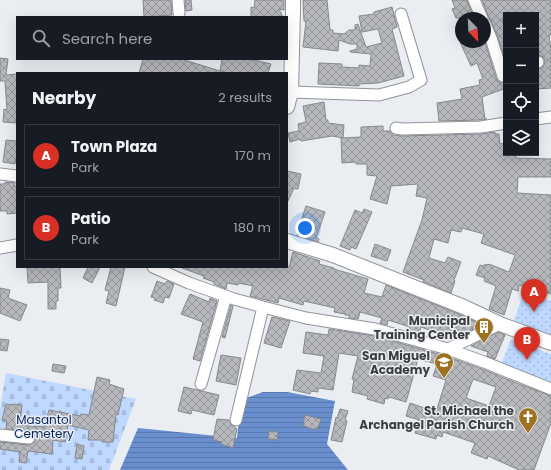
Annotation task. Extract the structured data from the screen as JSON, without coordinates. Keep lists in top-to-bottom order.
{
  "parks": ["Masantol Cemetery"],
  "places": {
    "building": ["Municipal Training Center"],
    "school or university": ["San Miguel Academy"],
    "church": ["St. Michael the Archangel Parish Church"]
  },
  "north": "bottom right",
  "page": {
    "map_buttons": ["+", "−"],
    "search": "Search here",
    "heading": ["Nearby", "2 results"],
    "list": [
      {
        "mark": "A",
        "name": "Town Plaza",
        "note": "Park",
        "value": "170 m"
      },
      {
        "mark": "B",
        "name": "Patio",
        "note": "Park",
        "value": "180 m"
      }
    ],
    "pins": ["A", "B"]
  }
}
